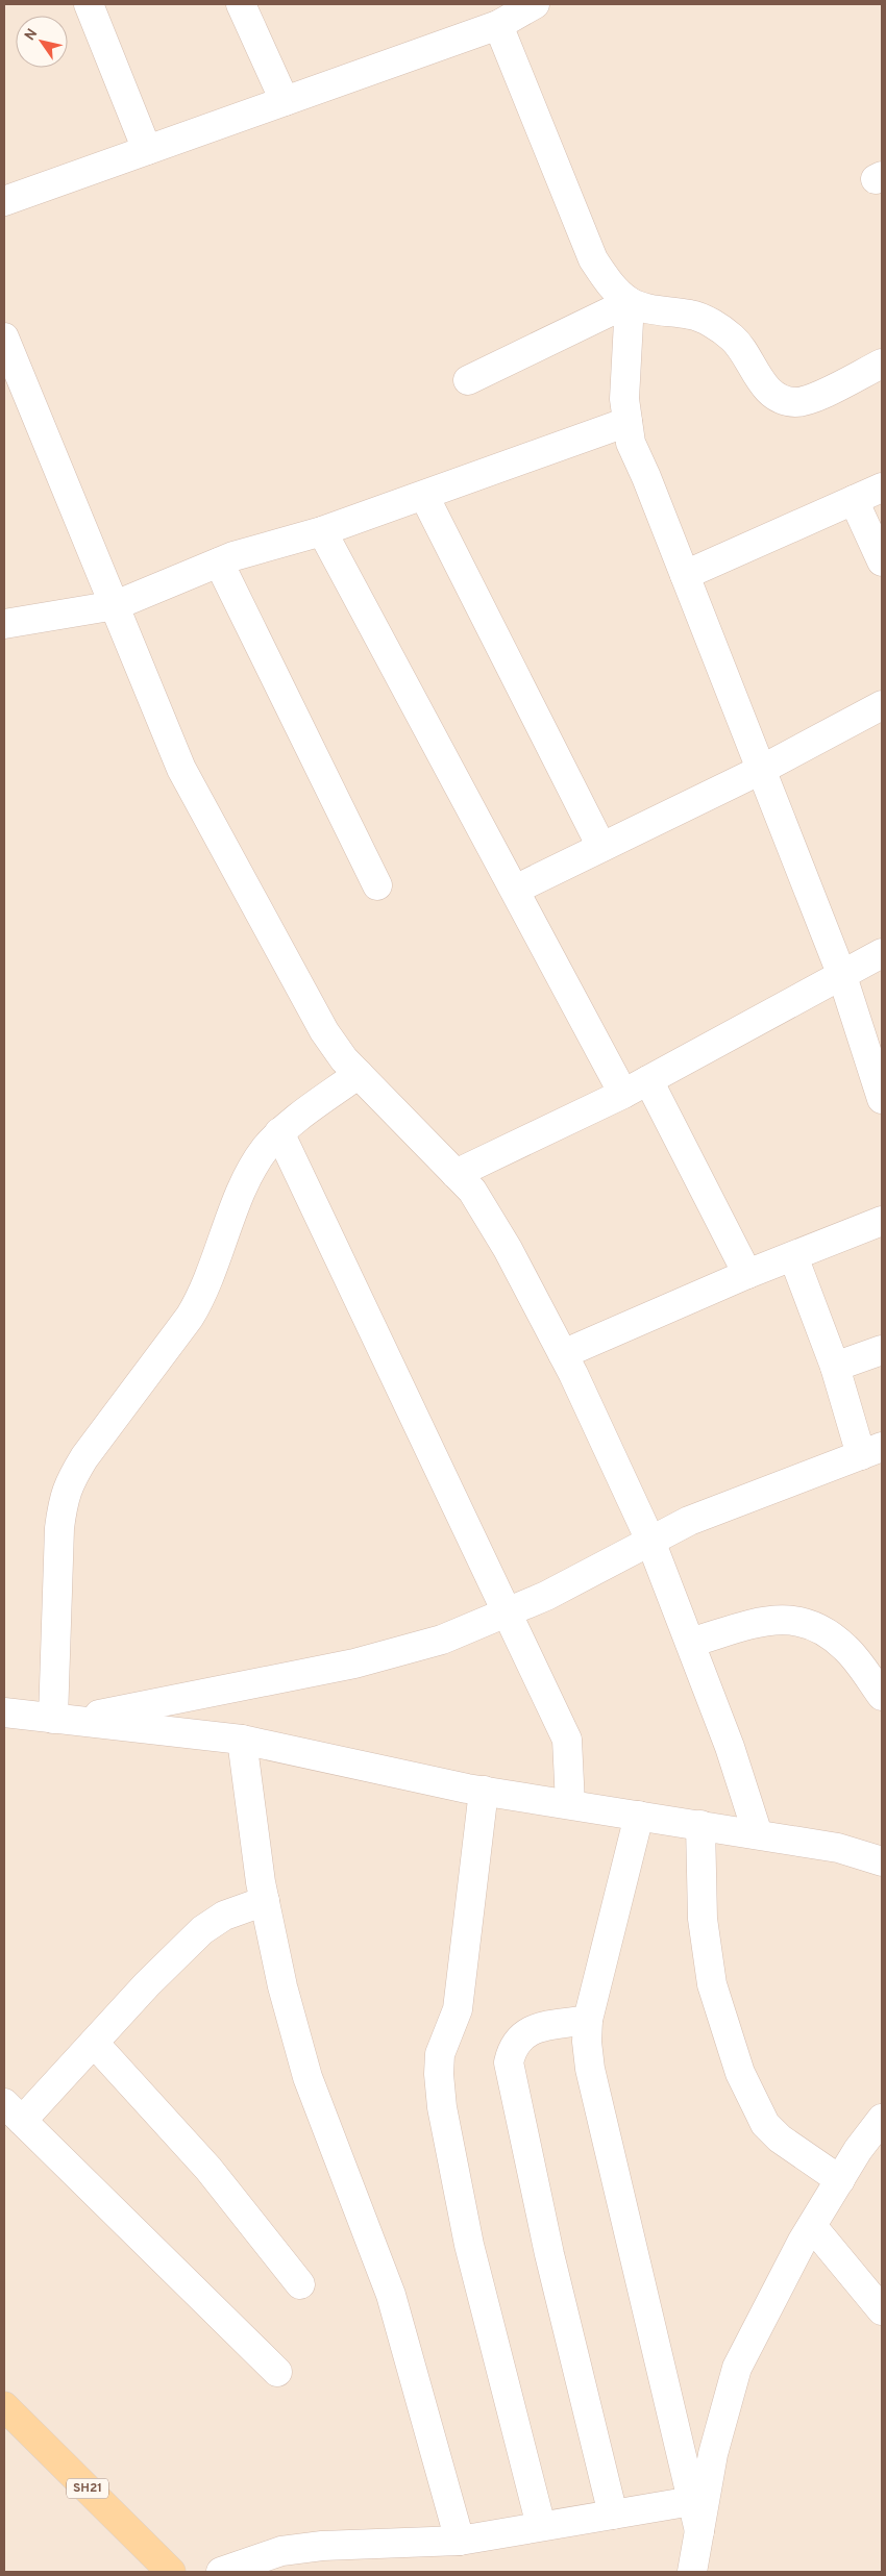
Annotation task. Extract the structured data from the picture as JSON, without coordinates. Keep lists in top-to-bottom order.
{
  "streets": {
    "main road": ["SH21"]
  },
  "north": "top left"
}
